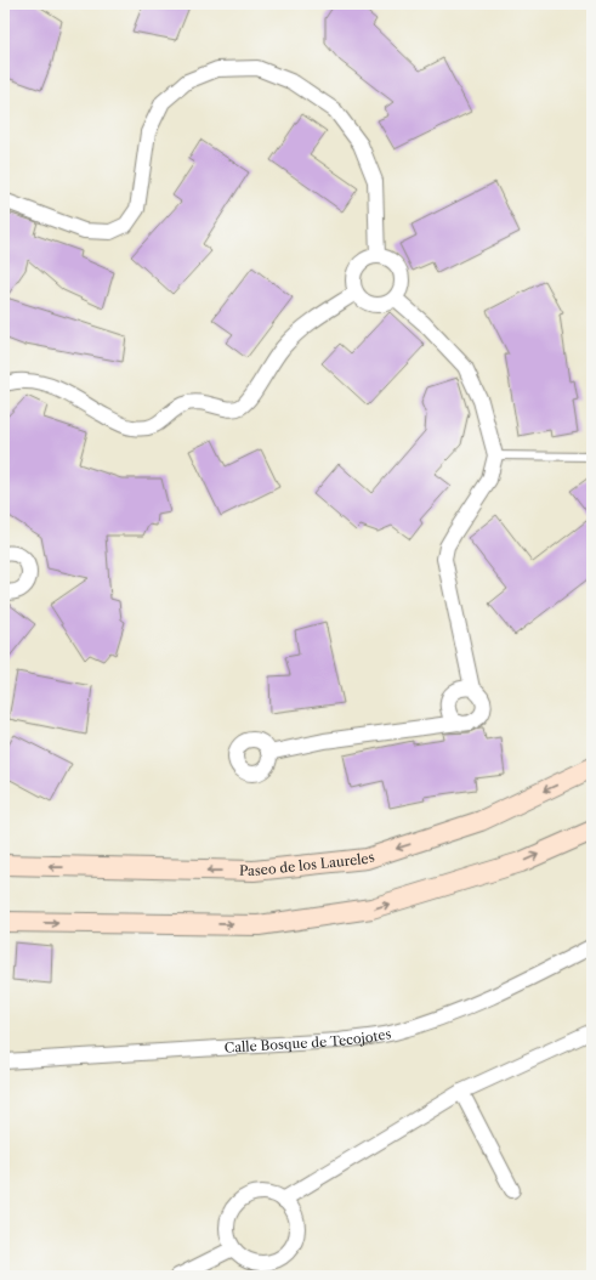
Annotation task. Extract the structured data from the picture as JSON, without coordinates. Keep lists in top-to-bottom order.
{
  "streets": {
    "main road": ["Paseo de los Laureles"],
    "street": ["Calle Bosque de Tecojotes"]
  }
}
